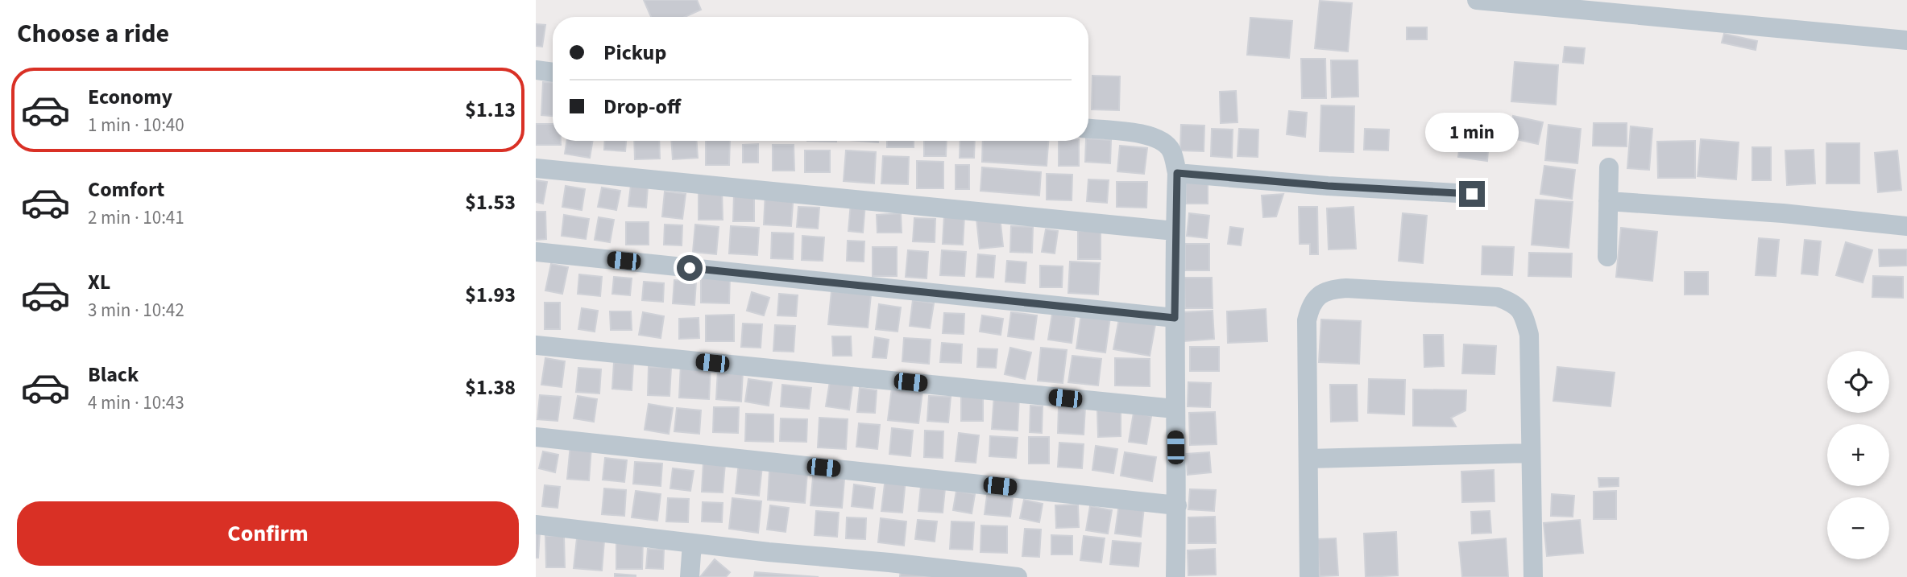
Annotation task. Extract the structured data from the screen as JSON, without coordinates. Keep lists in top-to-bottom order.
{
  "page": {
    "heading": "Choose a ride",
    "banner": ["Pickup", "Drop-off"],
    "list": [
      {
        "name": "Economy",
        "note": "1 min · 10:40",
        "value": "$1.13"
      },
      {
        "name": "Comfort",
        "note": "2 min · 10:41",
        "value": "$1.53"
      },
      {
        "name": "XL",
        "note": "3 min · 10:42",
        "value": "$1.93"
      },
      {
        "name": "Black",
        "note": "4 min · 10:43",
        "value": "$1.38"
      }
    ],
    "bubble": "1 min",
    "map_buttons": ["+", "−"],
    "buttons": "Confirm"
  }
}
